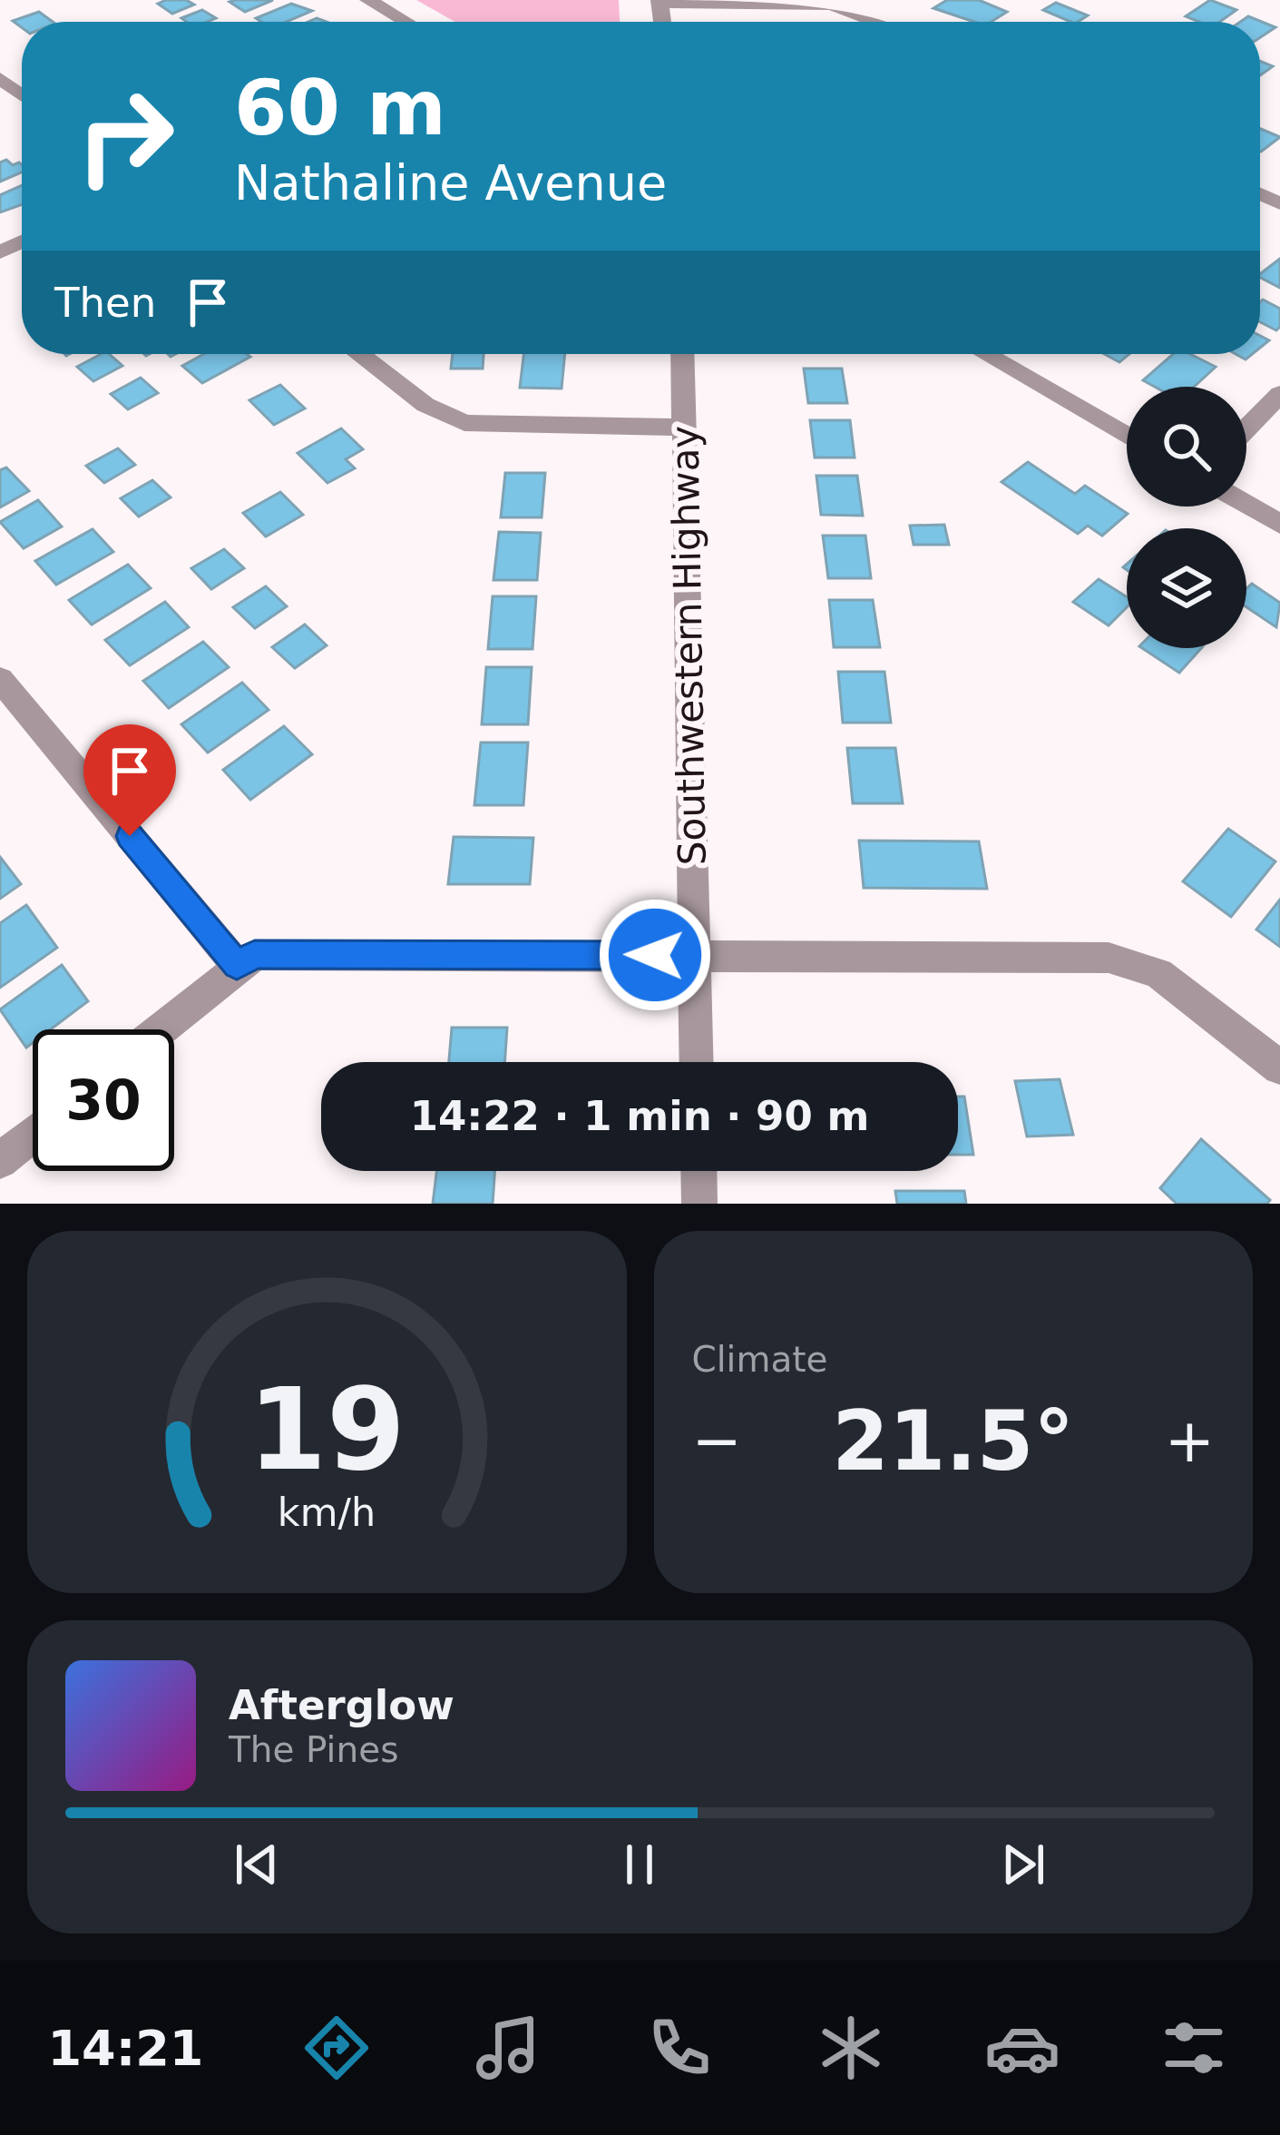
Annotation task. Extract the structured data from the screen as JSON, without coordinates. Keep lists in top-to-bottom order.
{
  "streets": {
    "street": ["Southwestern Highway"]
  },
  "page": {
    "turn": ["60 m", "Nathaline Avenue"],
    "then": "Then",
    "limit": "30",
    "trip": "14:22 · 1 min · 90 m",
    "tile": "Climate",
    "heat": ["−", "21.5°", "+"],
    "song": ["Afterglow", "The Pines"],
    "tabs": "14:21",
    "gauge": ["19", "km/h"]
  }
}
